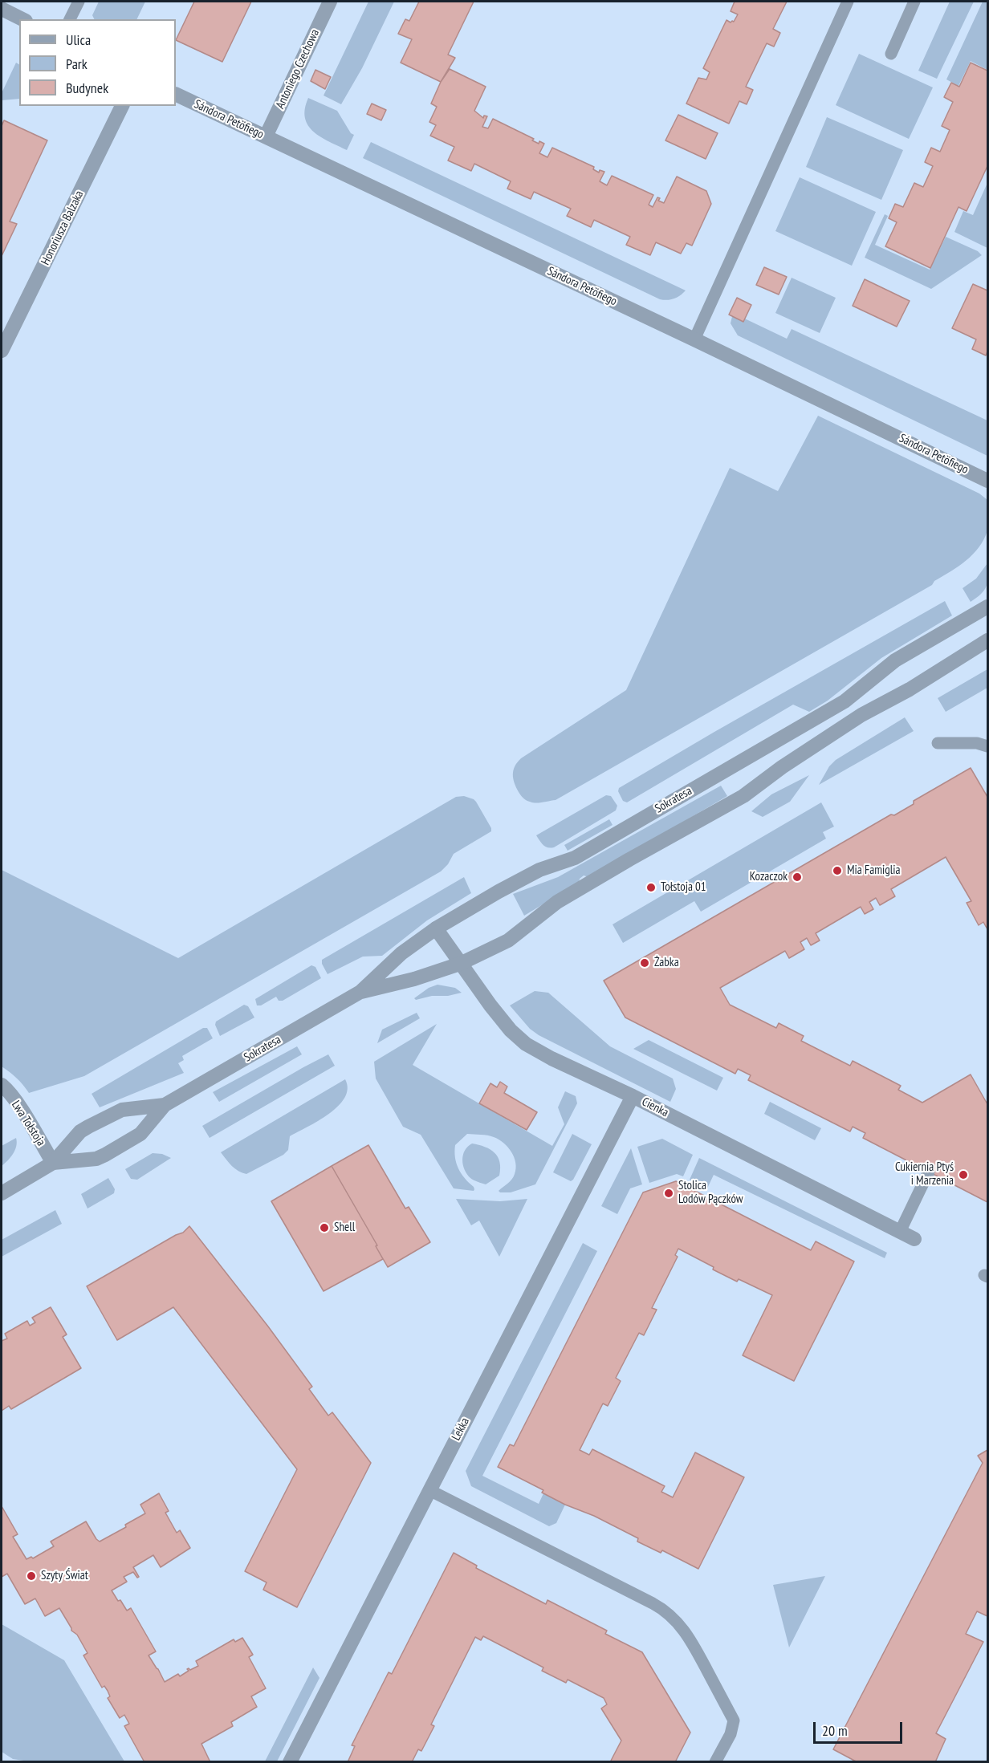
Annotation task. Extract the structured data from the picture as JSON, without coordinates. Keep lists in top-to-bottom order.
{
  "streets": {
    "street": [
      "Antoniego Czechowa",
      "Sándora Petöfiego",
      "Honoriusza Balzaka",
      "Sokratesa",
      "Cienka",
      "Lwa Tołstoja",
      "Lekka"
    ]
  },
  "crossings": [
    ["Antoniego Czechowa", "Sándora Petöfiego"],
    ["Sokratesa", "Cienka"],
    ["Sokratesa", "Lwa Tołstoja"],
    ["Cienka", "Lekka"]
  ],
  "places": [
    "Mia Famiglia",
    "Kozaczok",
    "Tołstoja 01",
    "Żabka",
    "Cukiernia Ptyś i Marzenia",
    "Stolica Lodów Pączków",
    "Shell",
    "Szyty Świat"
  ],
  "legend": ["Ulica", "Park", "Budynek"],
  "scale_bar": "20 m"
}
